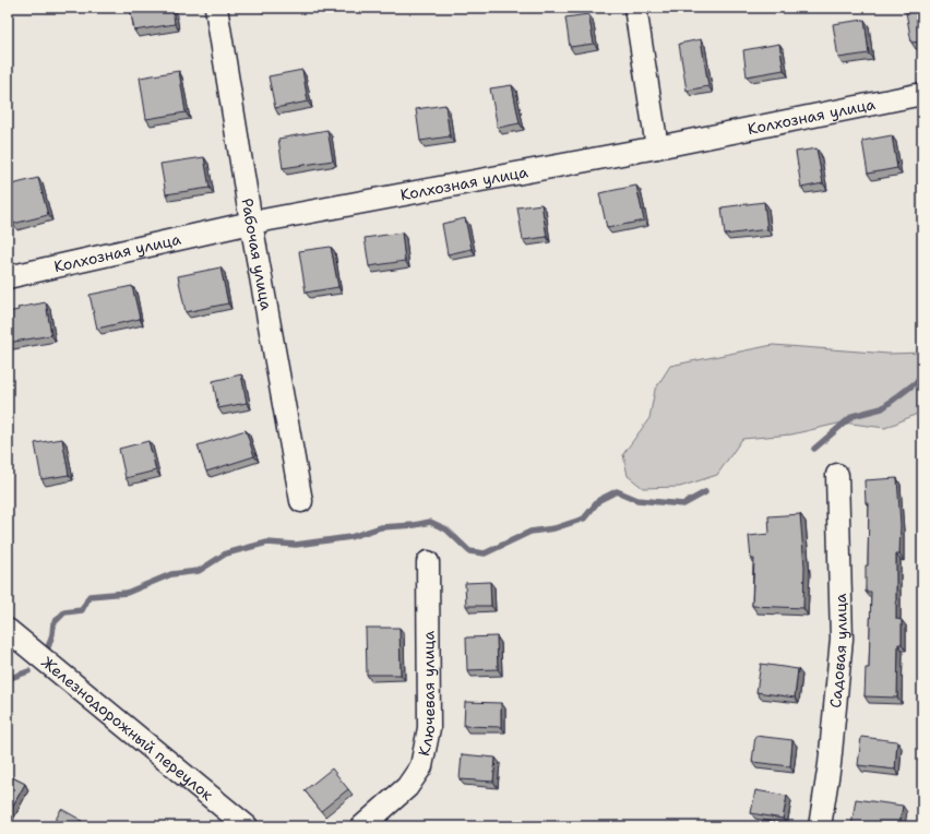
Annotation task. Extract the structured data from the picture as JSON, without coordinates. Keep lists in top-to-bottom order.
{
  "streets": {
    "street": [
      "Колхозная улица",
      "Рабочая улица",
      "Садовая улица",
      "Ключевая улица",
      "Железнодорожный переулок"
    ]
  },
  "crossings": [
    ["Колхозная улица", "Рабочая улица"]
  ]
}
